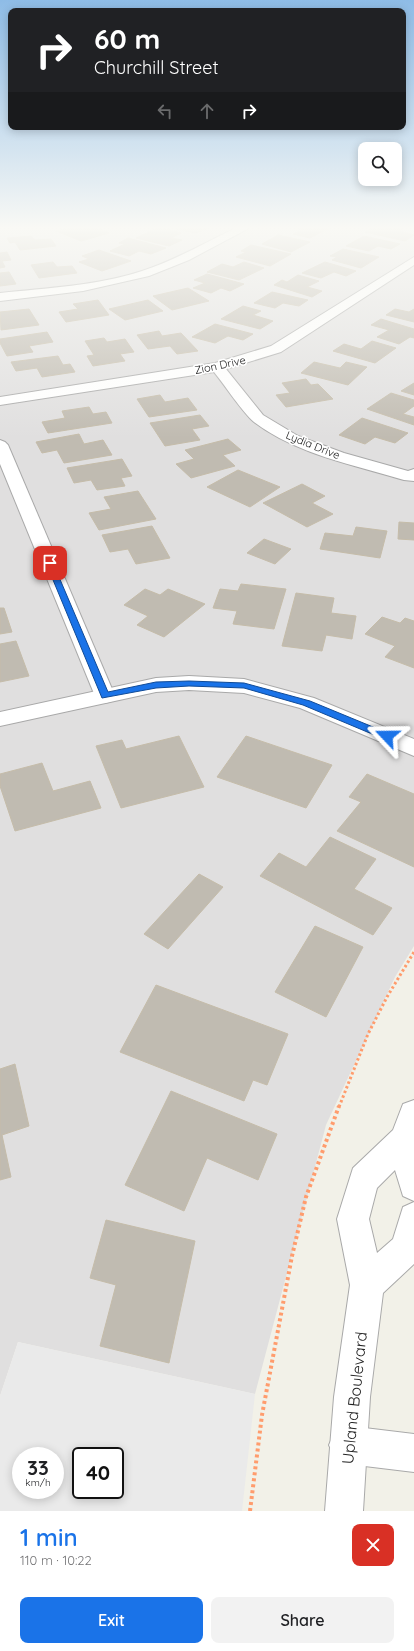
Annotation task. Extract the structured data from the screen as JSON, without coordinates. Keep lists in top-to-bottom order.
{
  "streets": {
    "street": ["Zion Drive", "Lydia Drive", "Upland Boulevard"]
  },
  "crossings": [
    ["Zion Drive", "Lydia Drive"]
  ],
  "page": {
    "turn": ["60 m", "Churchill Street"],
    "speed": "33 km/h",
    "limit": "40",
    "heading": ["1 min", "110 m · 10:22"],
    "buttons": ["Exit", "Share"]
  }
}
